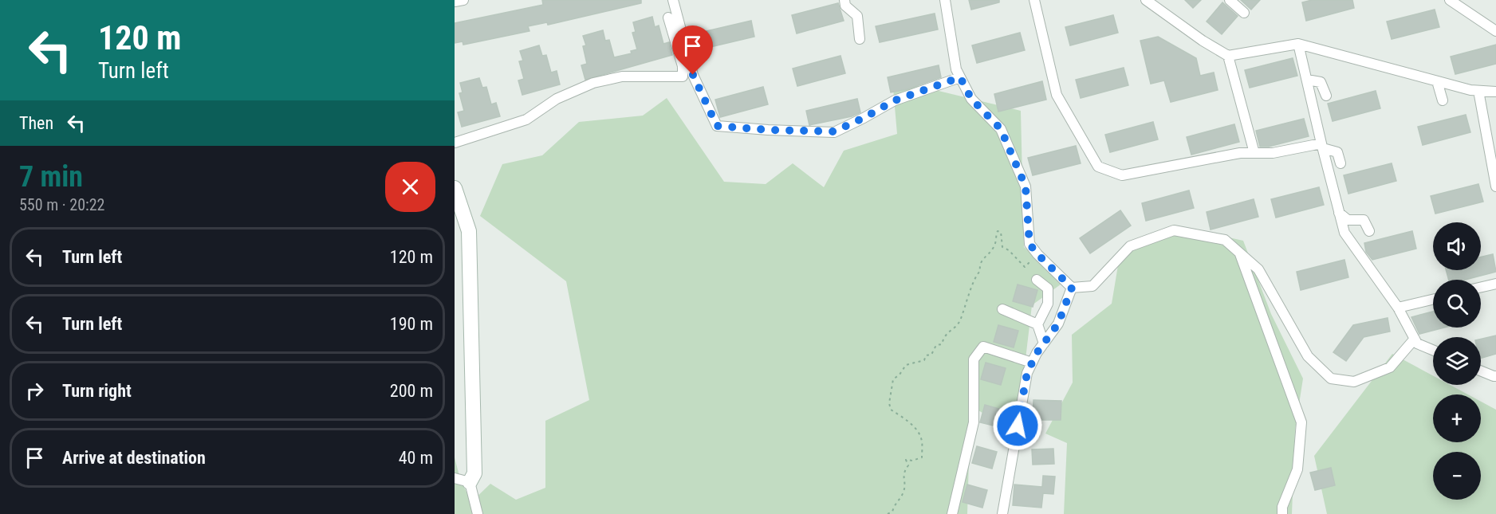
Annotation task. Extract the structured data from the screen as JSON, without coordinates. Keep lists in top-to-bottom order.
{
  "page": {
    "turn": ["120 m", "Turn left"],
    "then": "Then",
    "heading": ["7 min", "550 m · 20:22"],
    "map_buttons": ["+", "−"],
    "list": [
      {
        "name": "Turn left",
        "value": "120 m"
      },
      {
        "name": "Turn left",
        "value": "190 m"
      },
      {
        "name": "Turn right",
        "value": "200 m"
      },
      {
        "name": "Arrive at destination",
        "value": "40 m"
      }
    ]
  }
}
